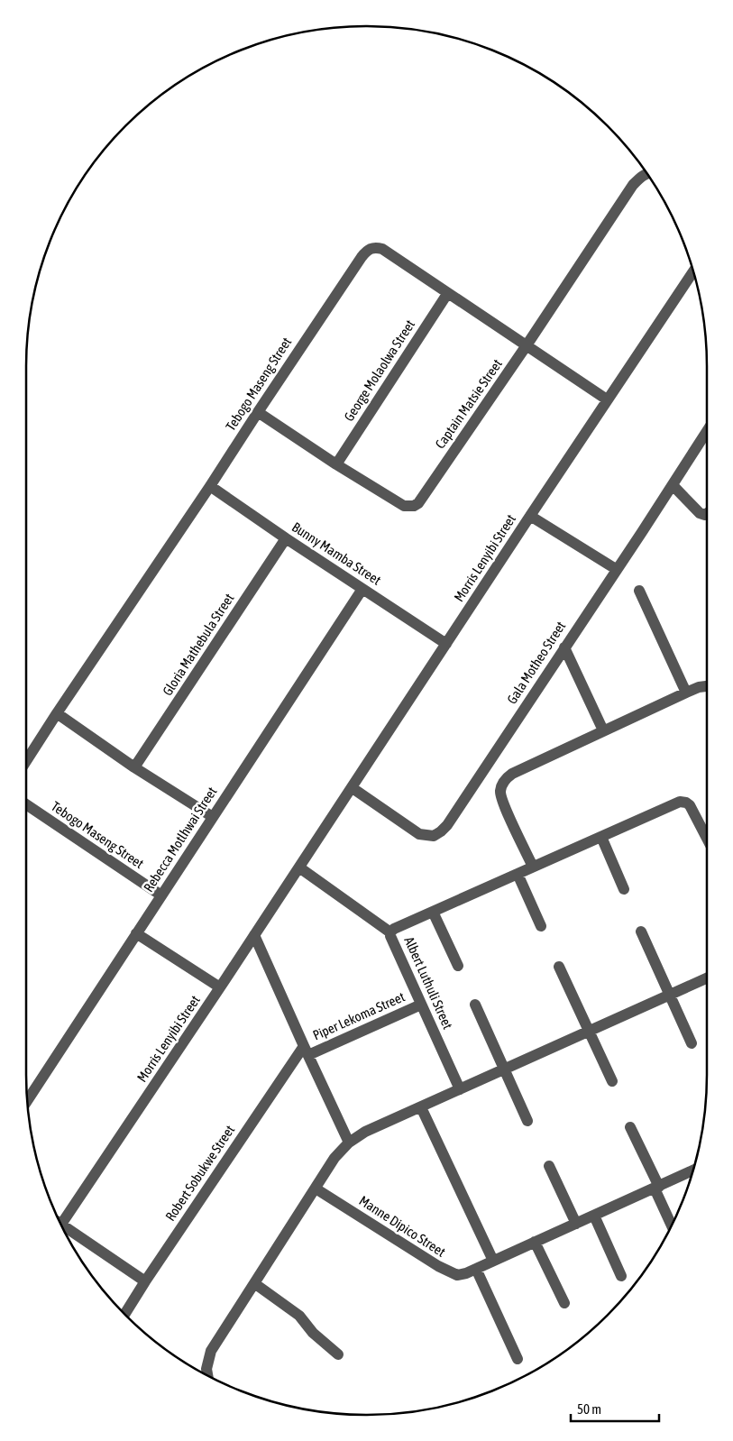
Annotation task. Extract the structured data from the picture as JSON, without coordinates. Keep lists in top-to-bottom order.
{
  "streets": {
    "street": [
      "George Molaolwa Street",
      "Tebogo Maseng Street",
      "Captain Matsie Street",
      "Bunny Mamba Street",
      "Morris Lenyibi Street",
      "Gloria Mathebula Street",
      "Gala Motheo Street",
      "Rebecca Motlhwai Street",
      "Albert Luthuli Street",
      "Piper Lekoma Street",
      "Robert Sobukwe Street",
      "Manne Dipico Street"
    ]
  },
  "crossings": [
    ["George Molaolwa Street", "Tebogo Maseng Street"],
    ["George Molaolwa Street", "Captain Matsie Street"],
    ["Tebogo Maseng Street", "Captain Matsie Street"],
    ["Tebogo Maseng Street", "Bunny Mamba Street"],
    ["Tebogo Maseng Street", "Morris Lenyibi Street"],
    ["Tebogo Maseng Street", "Rebecca Motlhwai Street"],
    ["Bunny Mamba Street", "Morris Lenyibi Street"],
    ["Bunny Mamba Street", "Gloria Mathebula Street"],
    ["Bunny Mamba Street", "Rebecca Motlhwai Street"],
    ["Morris Lenyibi Street", "Gala Motheo Street"],
    ["Albert Luthuli Street", "Piper Lekoma Street"],
    ["Piper Lekoma Street", "Robert Sobukwe Street"]
  ],
  "scale_bar": "50 m"
}
